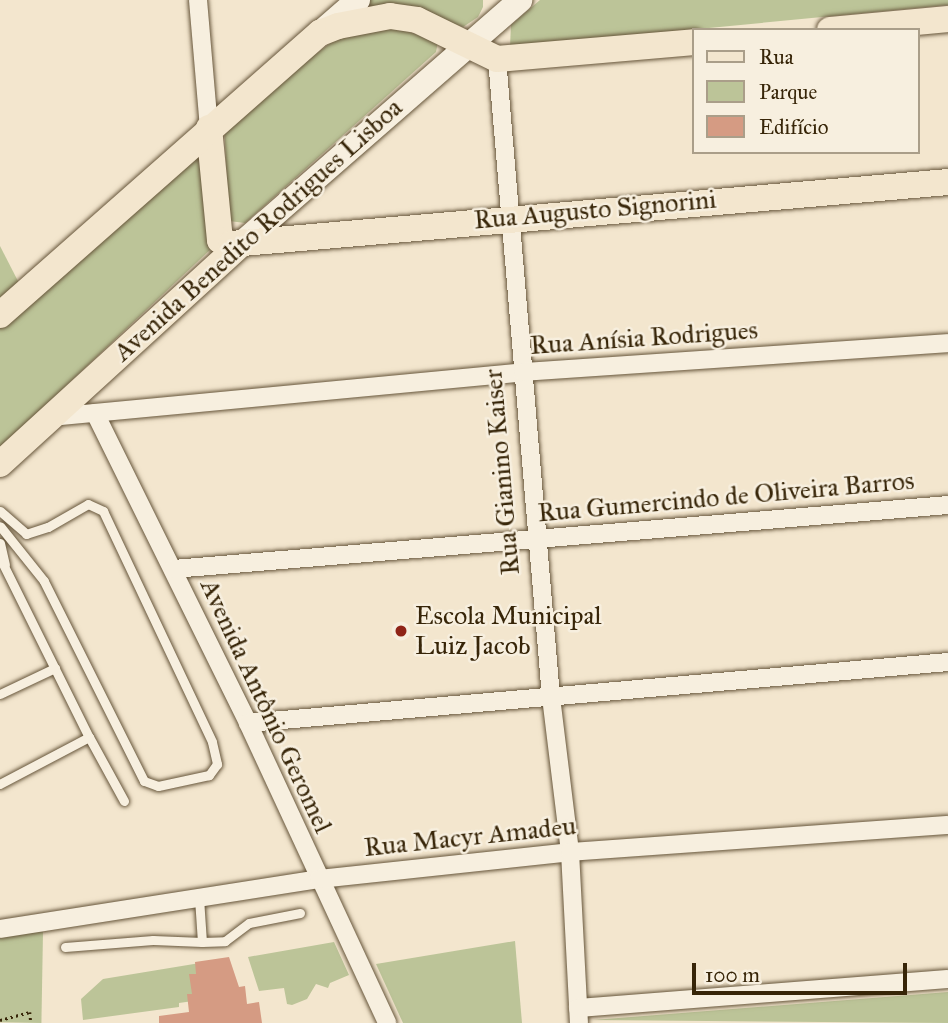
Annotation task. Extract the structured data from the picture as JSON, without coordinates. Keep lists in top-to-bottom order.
{
  "streets": {
    "main road": ["Rua Augusto Signorini", "Avenida Benedito Rodrigues Lisboa", "Rua Gianino Kaiser"],
    "street": [
      "Rua Anísia Rodrigues",
      "Rua Gumercindo de Oliveira Barros",
      "Avenida Antônio Geromel",
      "Rua Macyr Amadeu"
    ]
  },
  "crossings": [
    ["Rua Augusto Signorini", "Avenida Benedito Rodrigues Lisboa"],
    ["Rua Augusto Signorini", "Rua Gianino Kaiser"],
    ["Avenida Benedito Rodrigues Lisboa", "Rua Anísia Rodrigues"],
    ["Avenida Benedito Rodrigues Lisboa", "Rua Gianino Kaiser"],
    ["Rua Anísia Rodrigues", "Rua Gianino Kaiser"],
    ["Rua Anísia Rodrigues", "Avenida Antônio Geromel"],
    ["Rua Gianino Kaiser", "Rua Gumercindo de Oliveira Barros"],
    ["Rua Gianino Kaiser", "Rua Macyr Amadeu"],
    ["Rua Gumercindo de Oliveira Barros", "Avenida Antônio Geromel"],
    ["Avenida Antônio Geromel", "Rua Macyr Amadeu"]
  ],
  "places": ["Escola Municipal Luiz Jacob"],
  "legend": ["Rua", "Parque", "Edifício"],
  "scale_bar": "100 m"
}
